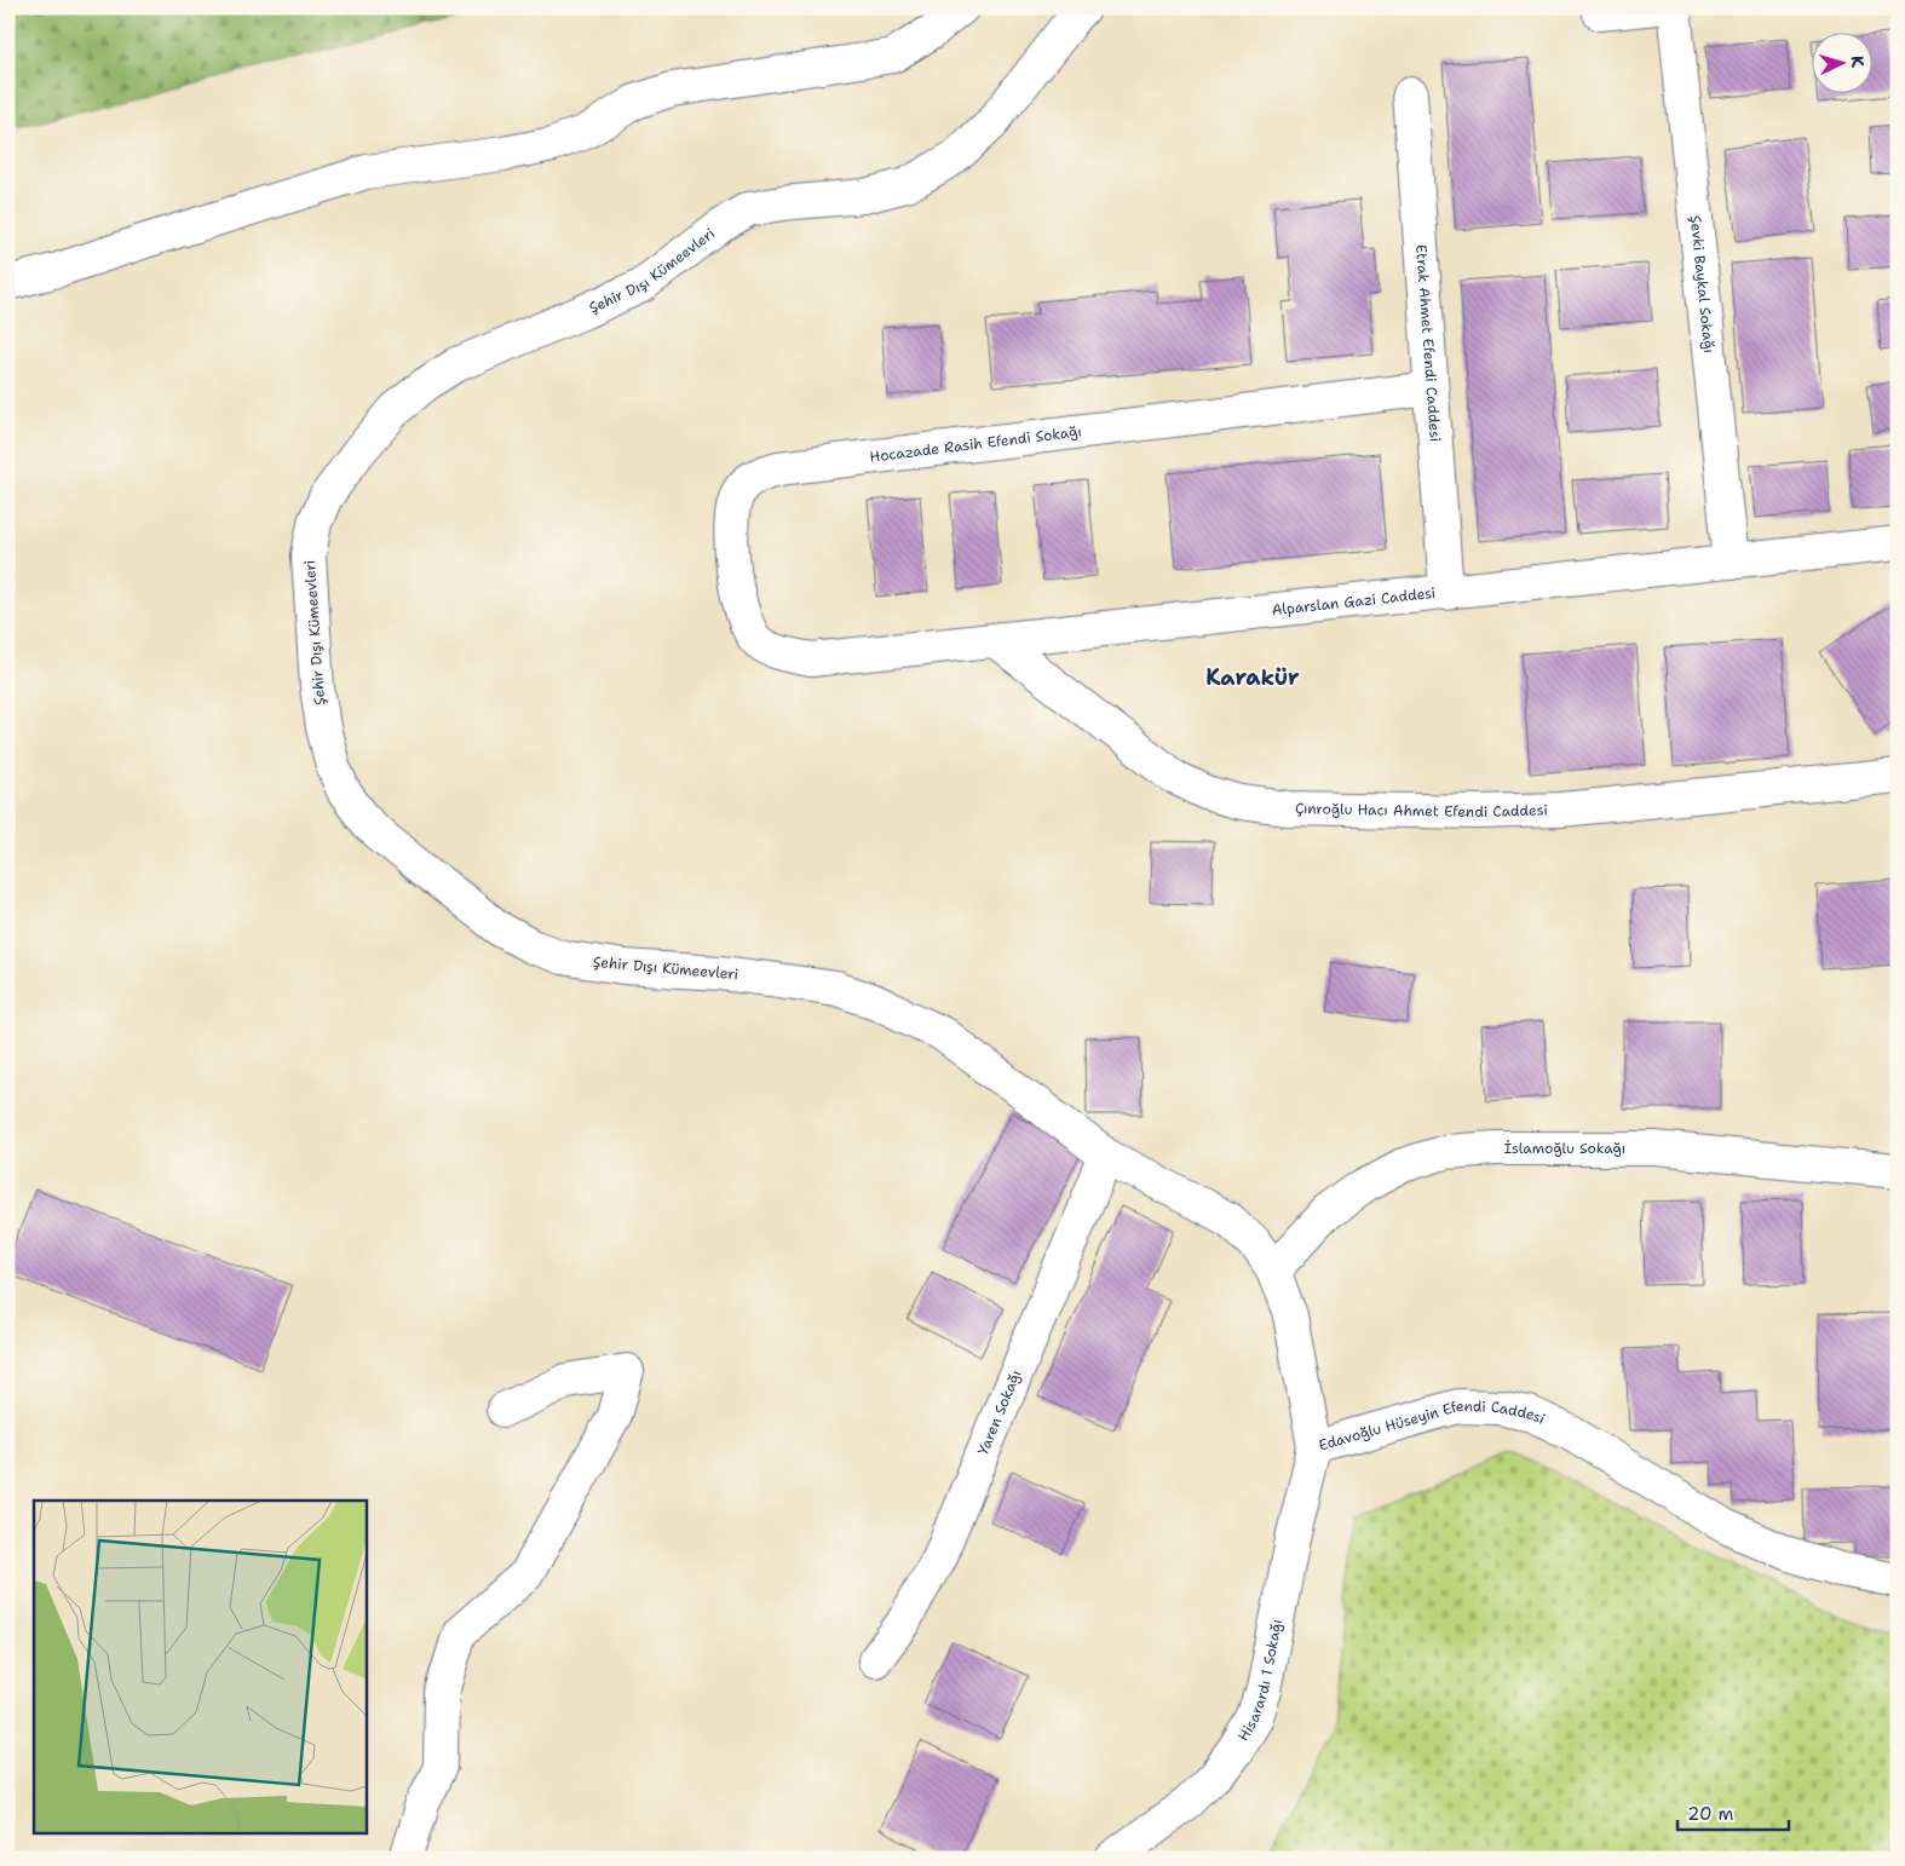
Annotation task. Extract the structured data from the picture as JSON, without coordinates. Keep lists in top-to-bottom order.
{
  "streets": {
    "street": [
      "Şehir Dışı Kümeevleri",
      "Şevki Baykal Sokağı",
      "Etrak Ahmet Efendi Caddesi",
      "Hocazade Rasih Efendi Sokağı",
      "Alparslan Gazi Caddesi",
      "Çınroğlu Hacı Ahmet Efendi Caddesi",
      "İslamoğlu Sokağı",
      "Yaren Sokağı",
      "Edavoğlu Hüseyin Efendi Caddesi",
      "Hisarardı 1 Sokağı"
    ]
  },
  "crossings": [
    ["Şehir Dışı Kümeevleri", "Yaren Sokağı"],
    ["Şehir Dışı Kümeevleri", "Edavoğlu Hüseyin Efendi Caddesi"],
    ["Şevki Baykal Sokağı", "Alparslan Gazi Caddesi"],
    ["Etrak Ahmet Efendi Caddesi", "Hocazade Rasih Efendi Sokağı"],
    ["Etrak Ahmet Efendi Caddesi", "Alparslan Gazi Caddesi"],
    ["Hocazade Rasih Efendi Sokağı", "Alparslan Gazi Caddesi"],
    ["Alparslan Gazi Caddesi", "Çınroğlu Hacı Ahmet Efendi Caddesi"],
    ["İslamoğlu Sokağı", "Edavoğlu Hüseyin Efendi Caddesi"],
    ["Yaren Sokağı", "Edavoğlu Hüseyin Efendi Caddesi"],
    ["Edavoğlu Hüseyin Efendi Caddesi", "Hisarardı 1 Sokağı"]
  ],
  "districts": ["Karakür"],
  "scale_bar": "20 m",
  "north": "right"
}
